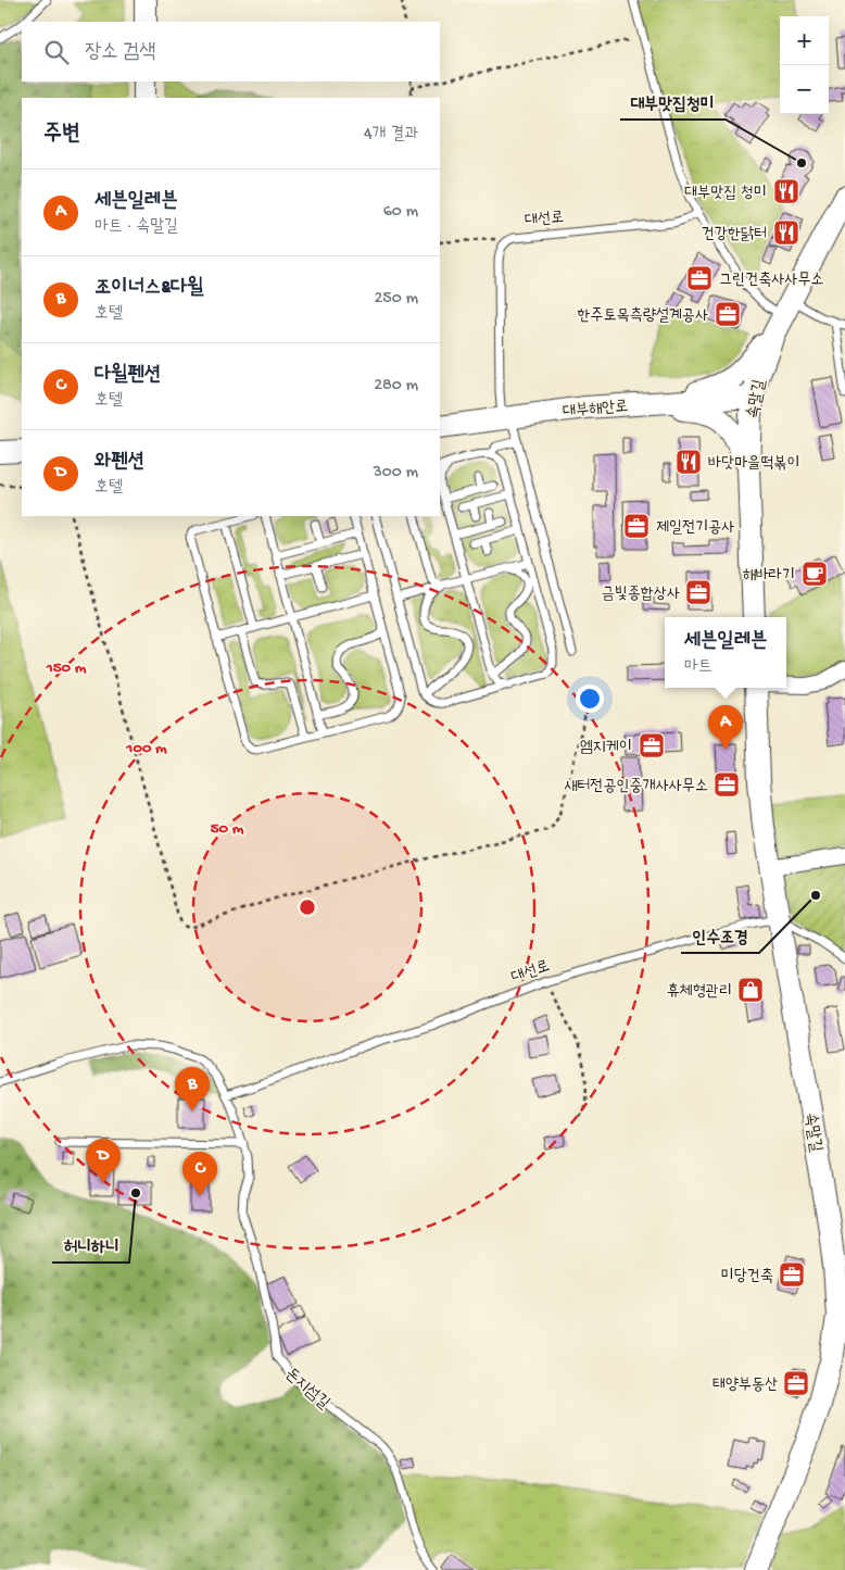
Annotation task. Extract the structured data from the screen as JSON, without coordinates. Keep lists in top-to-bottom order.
{
  "streets": {
    "street": ["속말길", "대부해안로"],
    "lane": ["대선로", "돈지섬길"]
  },
  "crossings": [
    ["대선로", "속말길"],
    ["대선로", "대부해안로"],
    ["대선로", "돈지섬길"],
    ["속말길", "대부해안로"]
  ],
  "places": {
    "other": ["대부맛집청미", "인수조경", "허니하니"],
    "restaurant": ["대부맛집 청미", "건강한닭터", "바닷마을떡볶이"],
    "office": [
      "그린건축사사무소",
      "한주토목측량설계공사",
      "제일전기공사",
      "금빛종합상사",
      "엠지케이",
      "새터전공인중개사사무소",
      "미당건축",
      "태양부동산"
    ],
    "cafe": ["해바라기"],
    "shop": ["휴체형관리"]
  },
  "page": {
    "map_buttons": ["+", "−"],
    "search": "장소 검색",
    "heading": ["주변", "4개 결과"],
    "list": [
      {
        "mark": "A",
        "name": "세븐일레븐",
        "note": "마트 · 속말길",
        "value": "60 m"
      },
      {
        "mark": "B",
        "name": "조이너스&다윌",
        "note": "호텔",
        "value": "250 m"
      },
      {
        "mark": "C",
        "name": "다윌펜션",
        "note": "호텔",
        "value": "280 m"
      },
      {
        "mark": "D",
        "name": "와펜션",
        "note": "호텔",
        "value": "300 m"
      }
    ],
    "popup": ["세븐일레븐", "마트"],
    "pins": [
      "A",
      "B",
      "D",
      "C"
    ]
  },
  "rings": ["150 m", "100 m", "50 m"]
}
